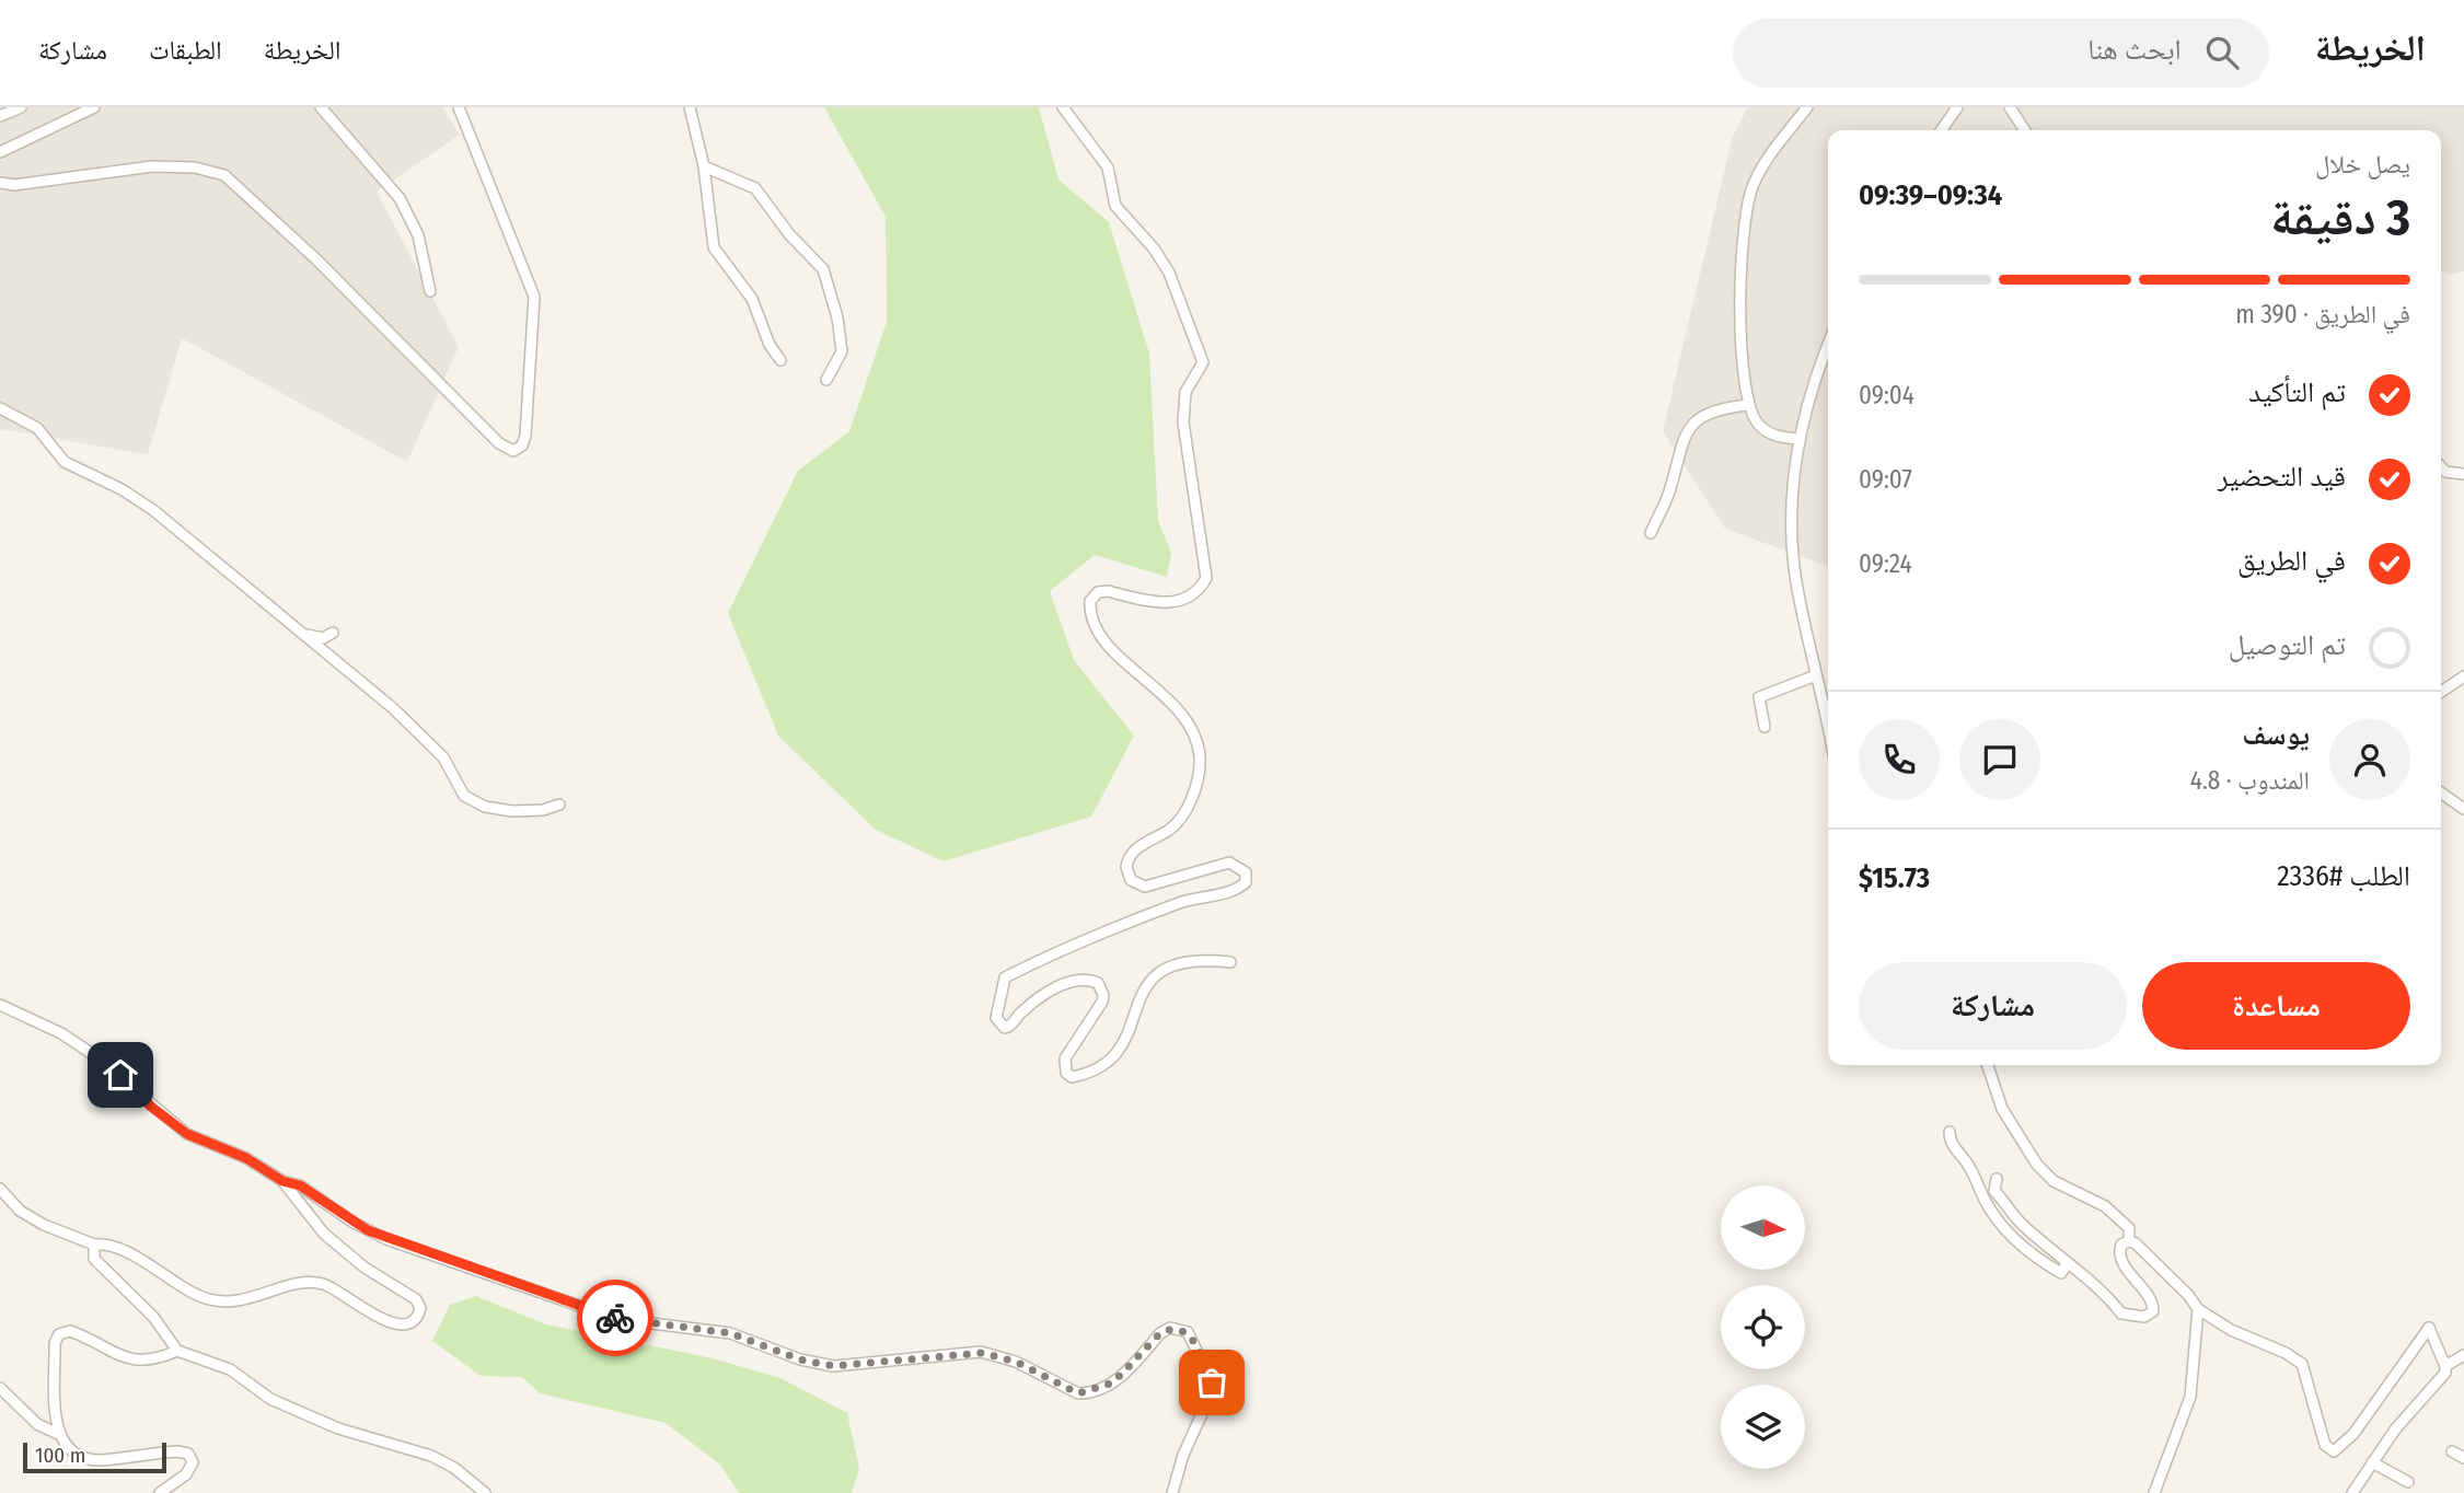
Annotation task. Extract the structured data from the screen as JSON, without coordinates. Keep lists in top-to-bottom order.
{
  "scale_bar": "100 m",
  "north": "right",
  "page": {
    "header": "الخريطة",
    "search": "ابحث هنا",
    "nav": ["الخريطة", "الطبقات", "مشاركة"],
    "heading": ["3 دقيقة", "يصل خلال", "09:34–09:39"],
    "panel": [
      "يوسف",
      "المندوب · 4.8",
      "الطلب #2336",
      "$15.73"
    ],
    "bar": "في الطريق · 390 m",
    "list": [
      ["تم التأكيد", "09:04"],
      ["قيد التحضير", "09:07"],
      ["في الطريق", "09:24"],
      "تم التوصيل"
    ],
    "buttons": ["مساعدة", "مشاركة"],
    "scale": "100 m"
  }
}
